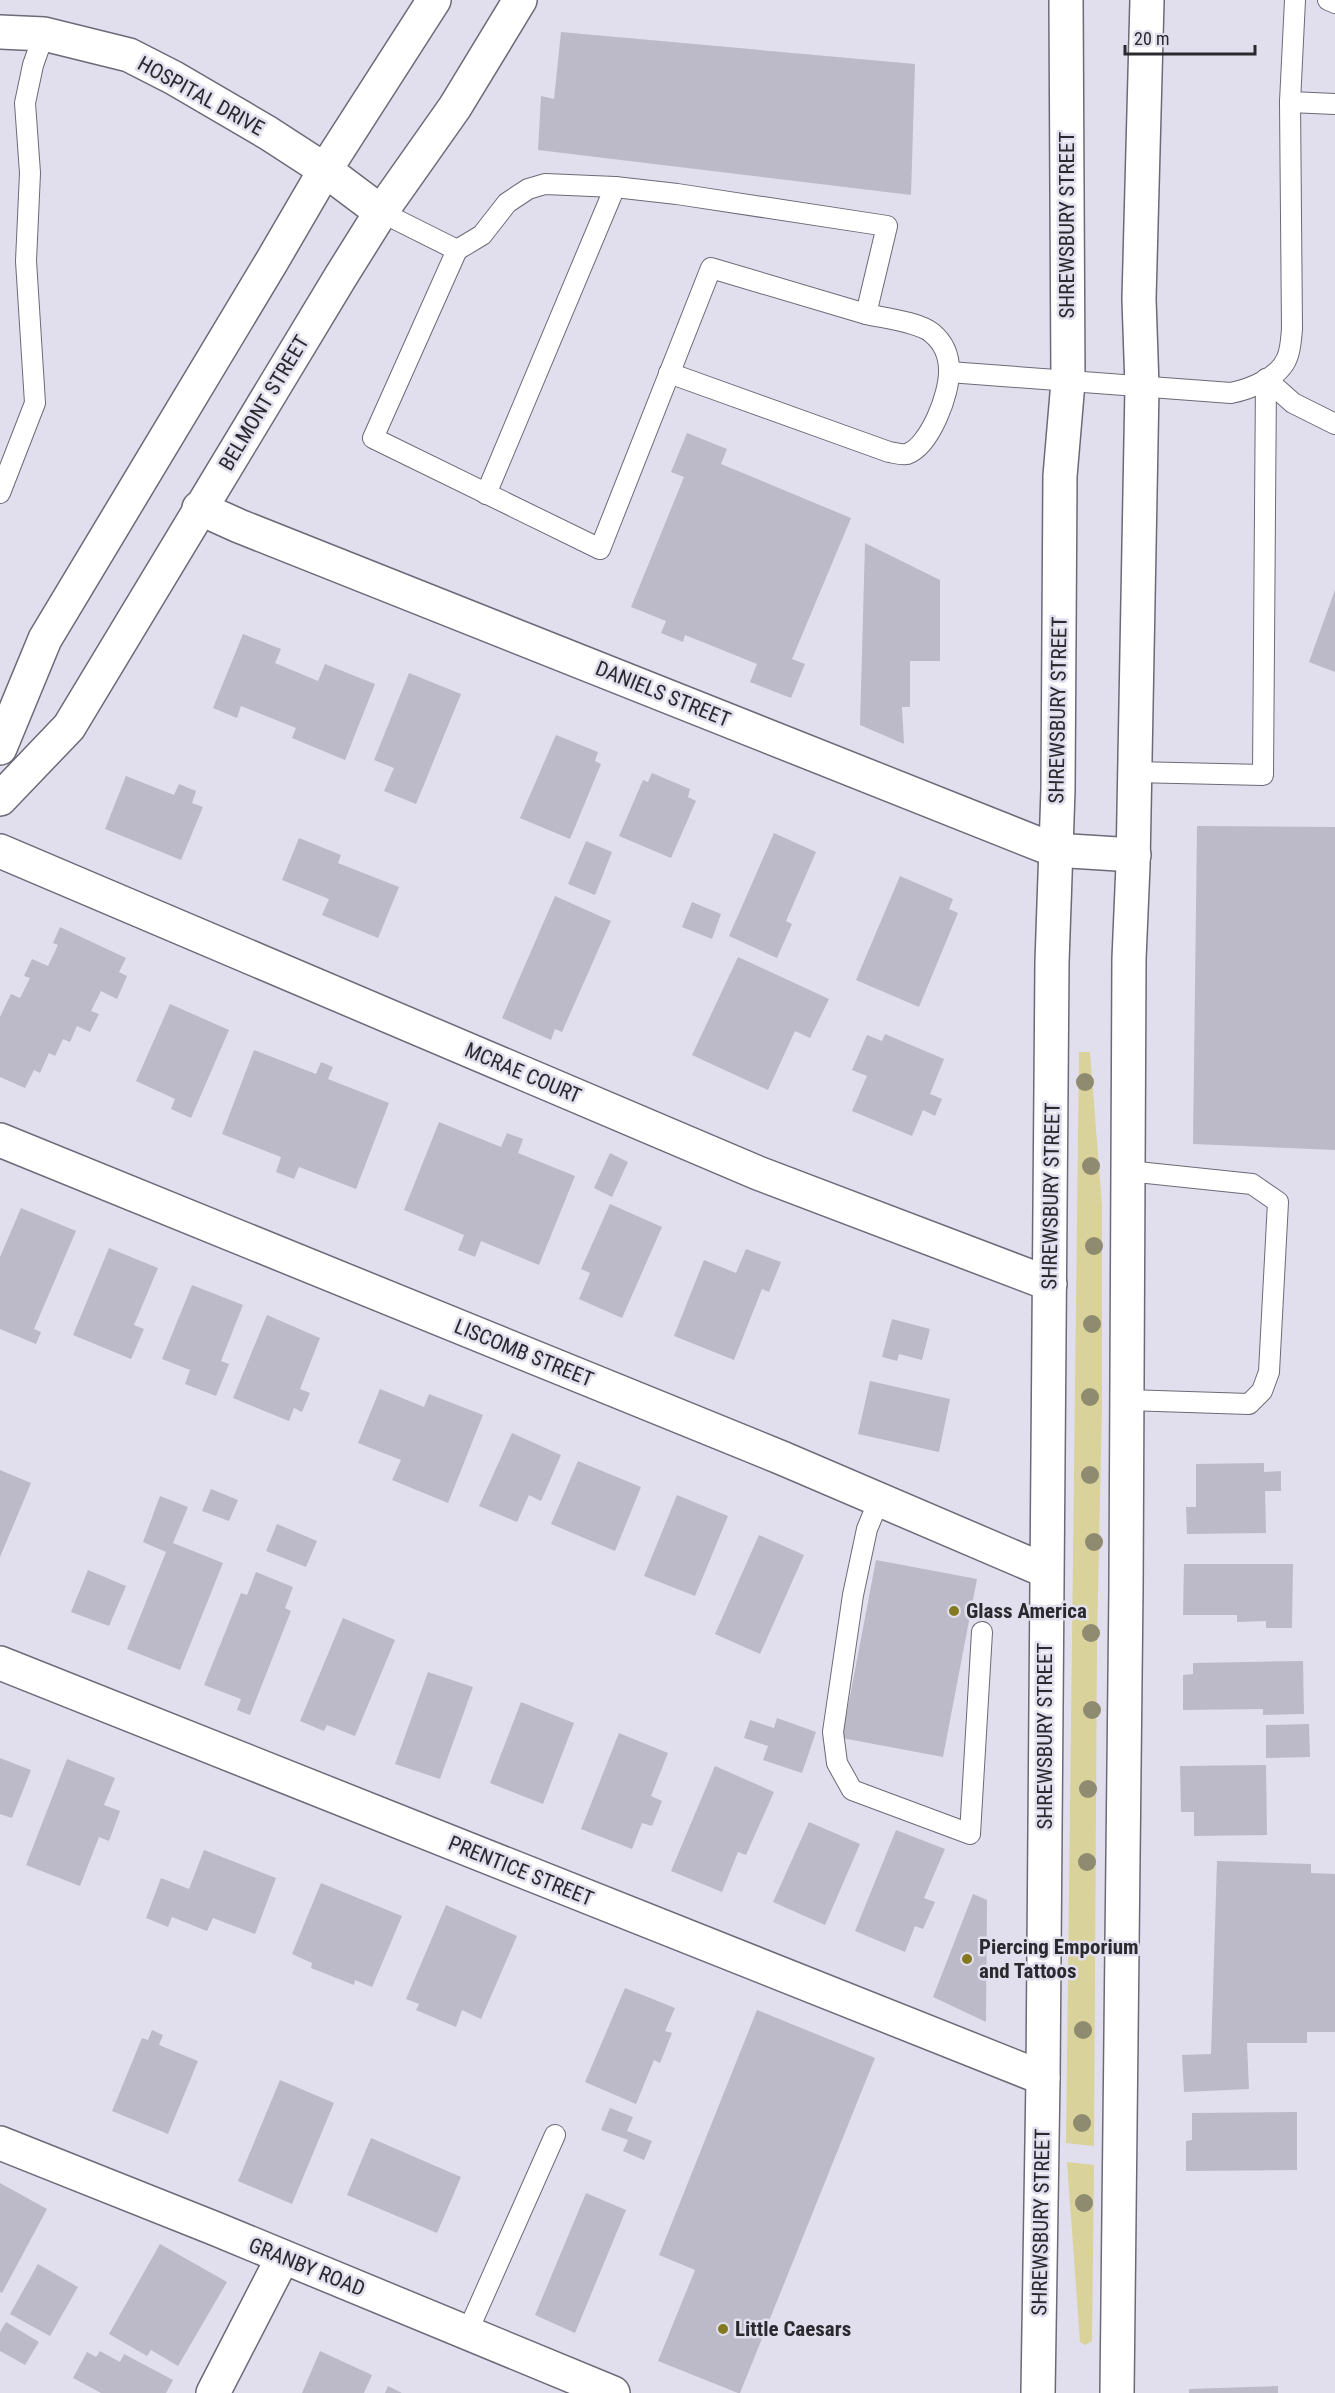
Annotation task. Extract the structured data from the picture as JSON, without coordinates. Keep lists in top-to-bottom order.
{
  "streets": {
    "main road": [
      "HOSPITAL DRIVE",
      "SHREWSBURY STREET",
      "BELMONT STREET",
      "DANIELS STREET",
      "MCRAE COURT",
      "LISCOMB STREET",
      "PRENTICE STREET",
      "GRANBY ROAD"
    ]
  },
  "crossings": [
    ["HOSPITAL DRIVE", "BELMONT STREET"],
    ["SHREWSBURY STREET", "DANIELS STREET"],
    ["SHREWSBURY STREET", "MCRAE COURT"],
    ["SHREWSBURY STREET", "LISCOMB STREET"],
    ["SHREWSBURY STREET", "PRENTICE STREET"],
    ["BELMONT STREET", "DANIELS STREET"]
  ],
  "places": ["Glass America", "Piercing Emporium and Tattoos", "Little Caesars"],
  "scale_bar": "20 m"
}
